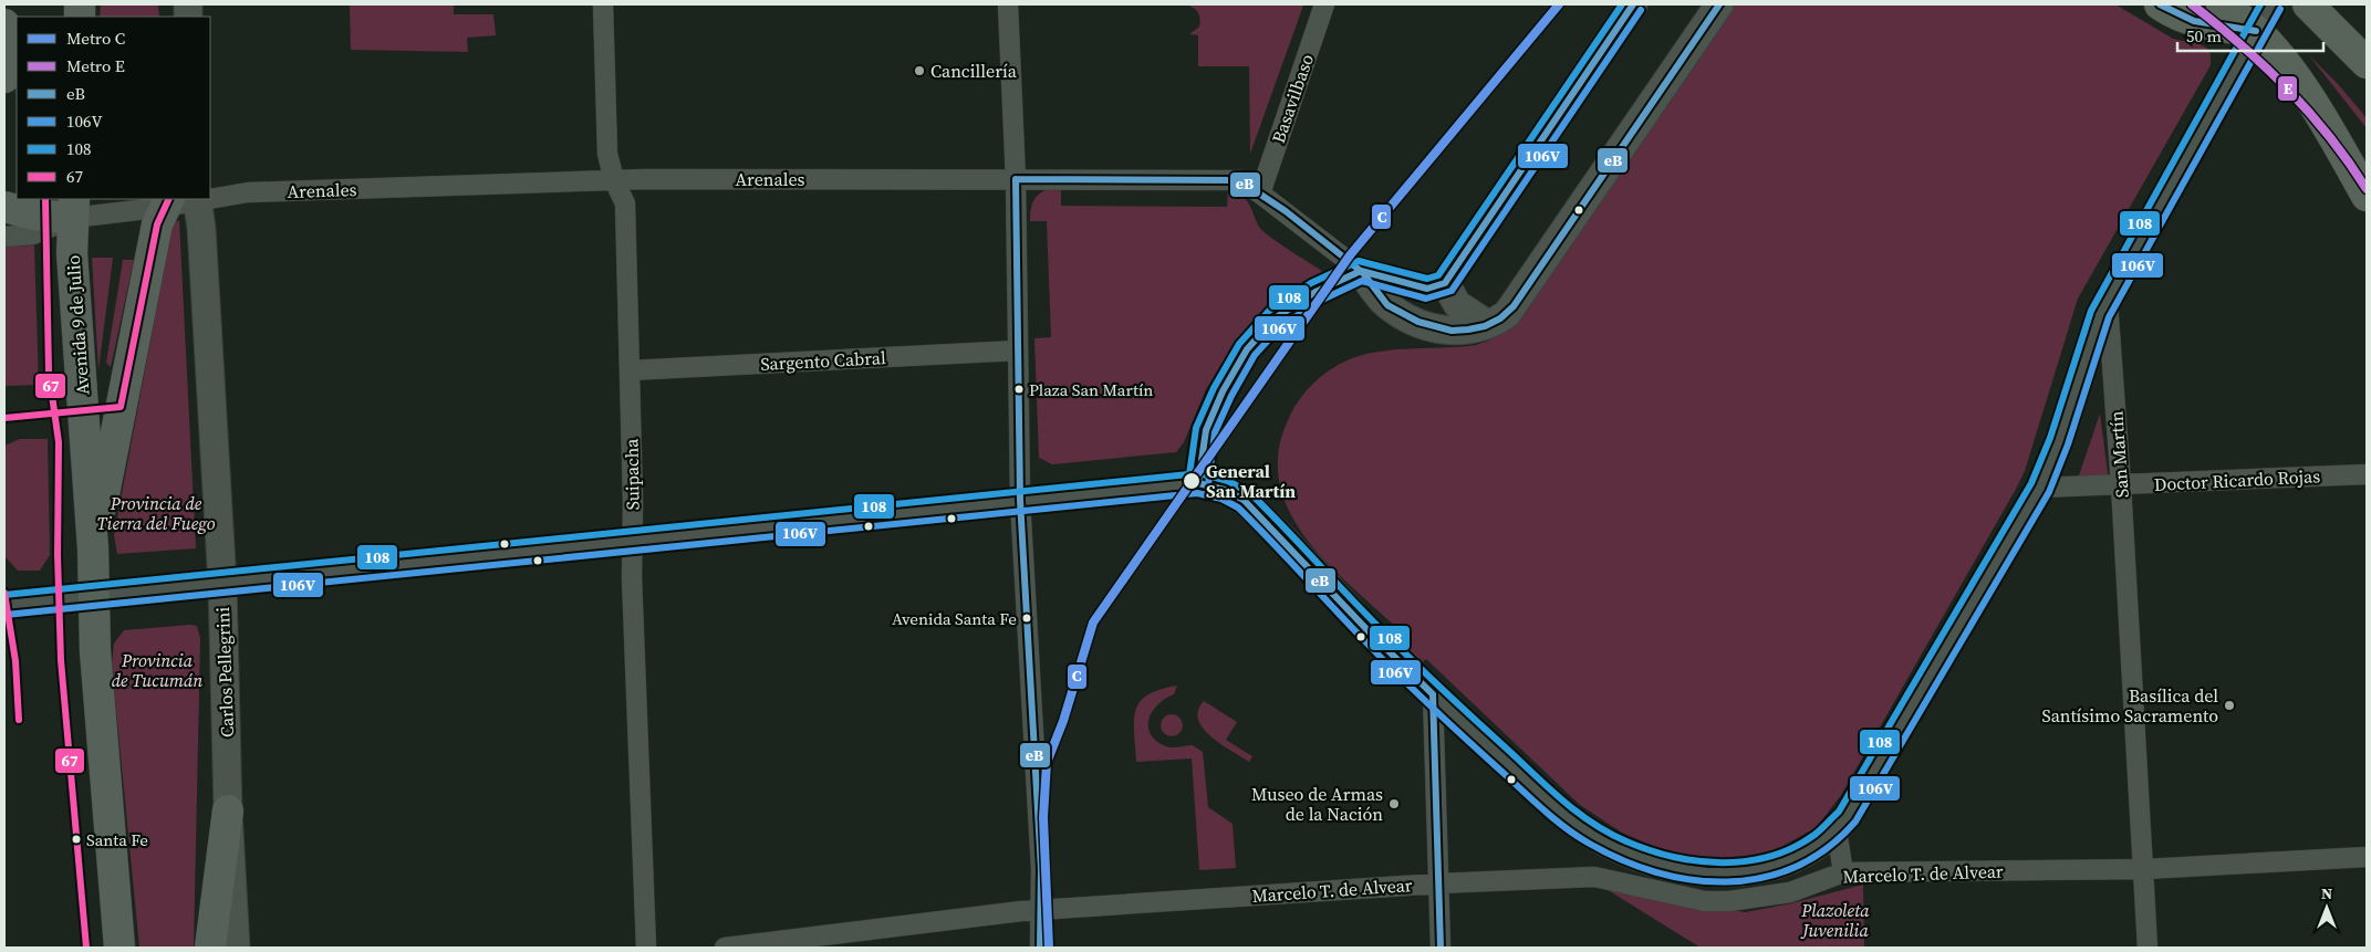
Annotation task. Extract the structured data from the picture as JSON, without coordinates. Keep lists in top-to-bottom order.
{
  "streets": {
    "highway": ["Avenida 9 de Julio"],
    "main road": ["Arenales", "Carlos Pellegrini"],
    "street": [
      "Basavilbaso",
      "Sargento Cabral",
      "San Martín",
      "Suipacha",
      "Doctor Ricardo Rojas",
      "Marcelo T. de Alvear"
    ]
  },
  "crossings": [
    ["Basavilbaso", "Arenales"],
    ["Arenales", "Avenida 9 de Julio"],
    ["Arenales", "Suipacha"],
    ["Arenales", "Carlos Pellegrini"],
    ["Sargento Cabral", "Suipacha"],
    ["San Martín", "Doctor Ricardo Rojas"],
    ["San Martín", "Marcelo T. de Alvear"]
  ],
  "parks": ["Provincia de Tierra del Fuego", "Provincia de Tucumán", "Plazoleta Juvenilia"],
  "places": [
    "Cancillería",
    "Plaza San Martín",
    "General San Martín",
    "Avenida Santa Fe",
    "Basílica del Santísimo Sacramento",
    "Museo de Armas de la Nación",
    "Santa Fe"
  ],
  "lines": [
    "metro line C",
    "metro line E",
    "transit line eB",
    "transit line 108",
    "transit line 106V",
    "transit line 67"
  ],
  "legend": [
    "Metro C",
    "Metro E",
    "eB",
    "106V",
    "108",
    "67"
  ],
  "scale_bar": "50 m",
  "north": "top"
}
